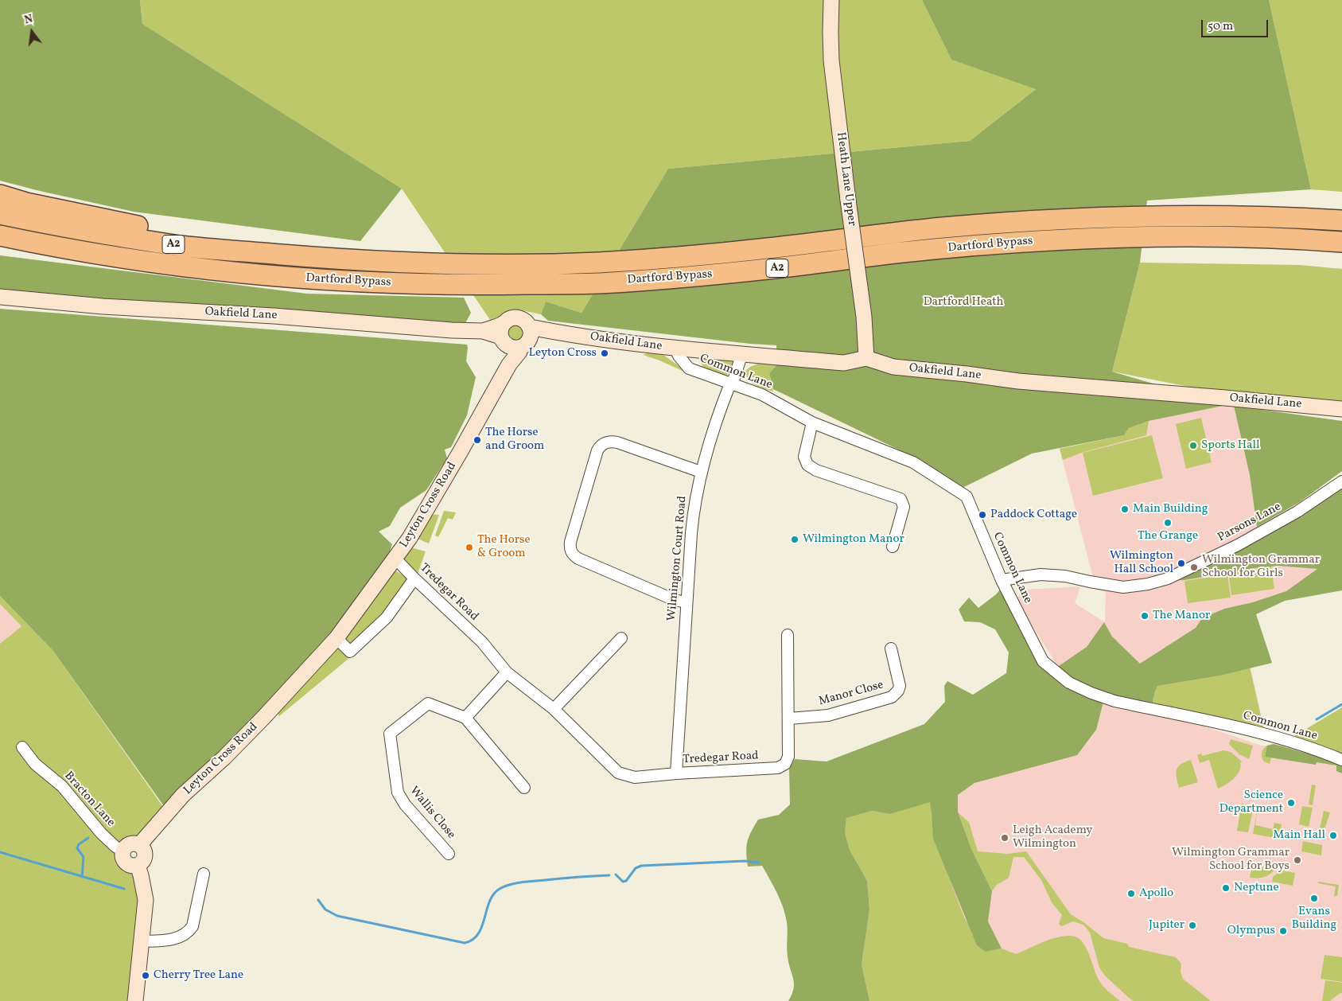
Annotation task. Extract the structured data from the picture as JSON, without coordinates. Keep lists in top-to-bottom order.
{
  "streets": {
    "highway": ["A2", "Dartford Bypass"],
    "street": [
      "Heath Lane Upper",
      "Oakfield Lane",
      "Common Lane",
      "Leyton Cross Road",
      "Parsons Lane",
      "Wilmington Court Road",
      "Tredegar Road",
      "Manor Close",
      "Bracton Lane",
      "Wallis Close"
    ]
  },
  "crossings": [
    ["Heath Lane Upper", "Oakfield Lane"],
    ["Oakfield Lane", "Common Lane"],
    ["Oakfield Lane", "Leyton Cross Road"],
    ["Oakfield Lane", "Wilmington Court Road"],
    ["Common Lane", "Parsons Lane"],
    ["Common Lane", "Wilmington Court Road"],
    ["Leyton Cross Road", "Tredegar Road"],
    ["Leyton Cross Road", "Bracton Lane"],
    ["Wilmington Court Road", "Tredegar Road"],
    ["Tredegar Road", "Manor Close"]
  ],
  "parks": ["Dartford Heath"],
  "places": [
    "Leyton Cross",
    "The Horse and Groom",
    "Sports Hall",
    "Main Building",
    "Paddock Cottage",
    "The Grange",
    "Wilmington Manor",
    "The Horse & Groom",
    "Wilmington Hall School",
    "Wilmington Grammar School for Girls",
    "The Manor",
    "Science Department",
    "Main Hall",
    "Leigh Academy Wilmington",
    "Wilmington Grammar School for Boys",
    "Neptune",
    "Apollo",
    "Evans Building",
    "Jupiter",
    "Olympus",
    "Cherry Tree Lane"
  ],
  "scale_bar": "50 m",
  "north": "top"
}
